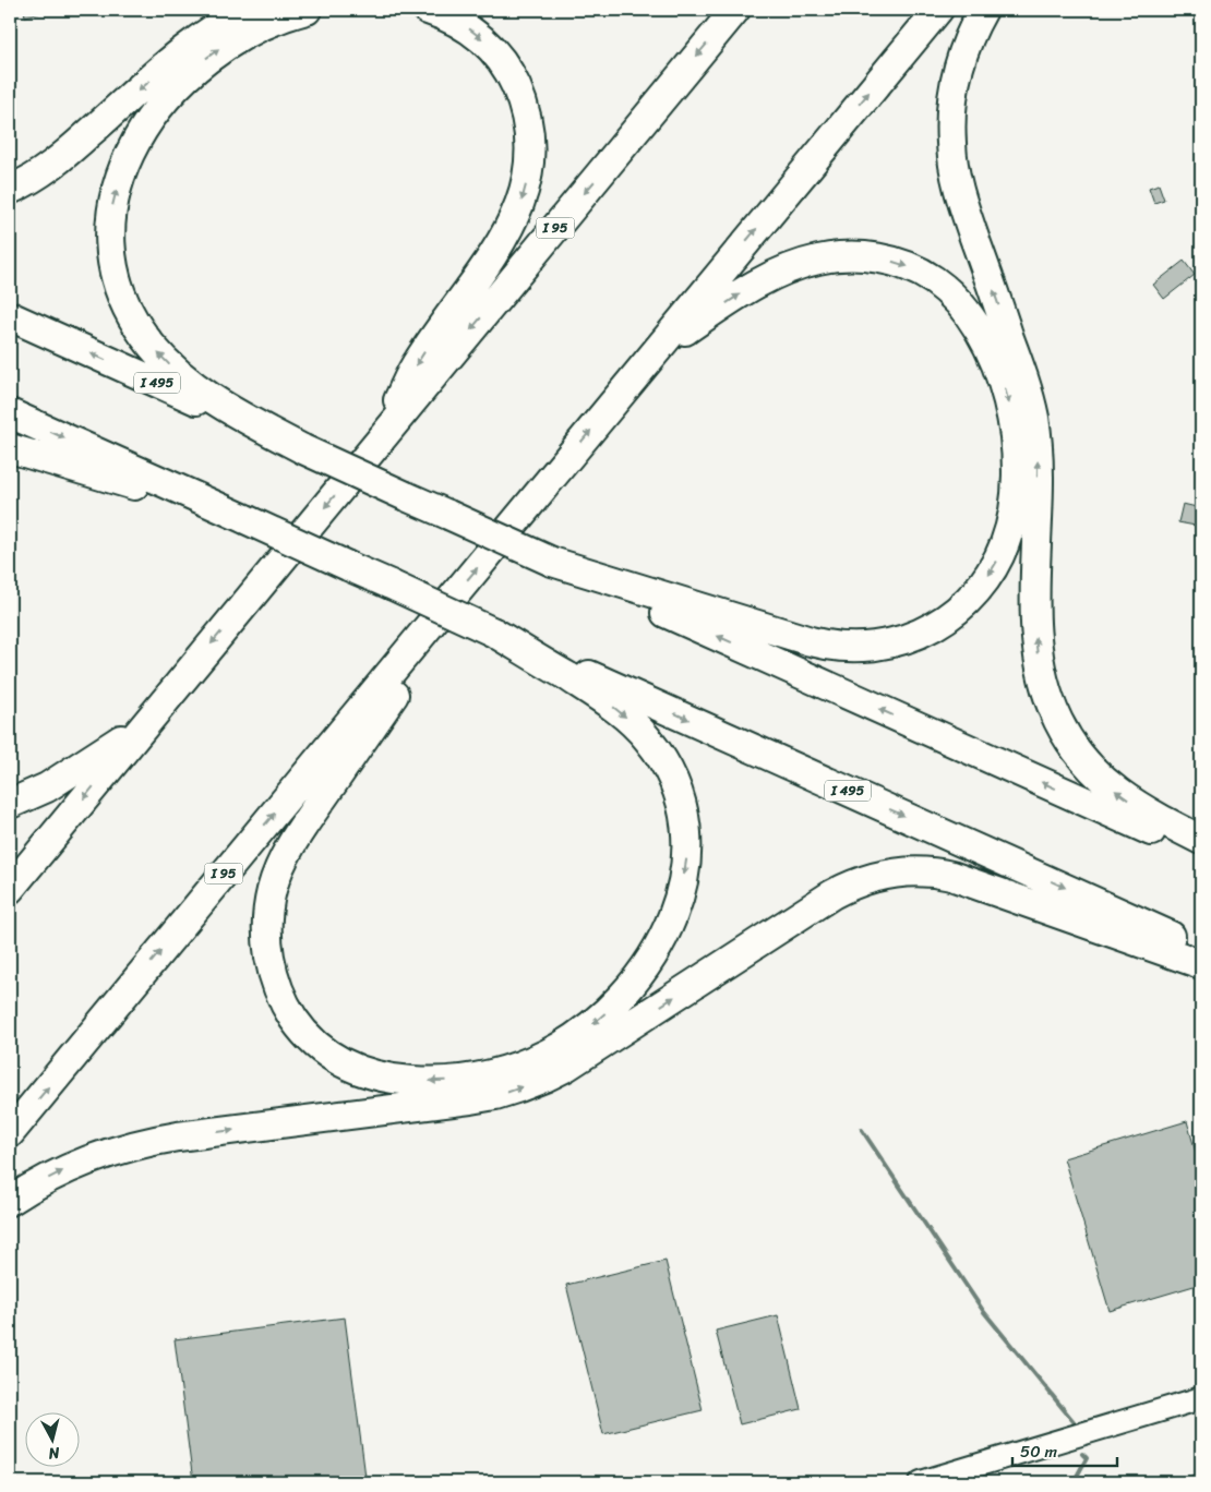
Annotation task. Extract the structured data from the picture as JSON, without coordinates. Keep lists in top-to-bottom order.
{
  "streets": {
    "highway": ["I 95", "I 495"]
  },
  "scale_bar": "50 m",
  "north": "bottom"
}
